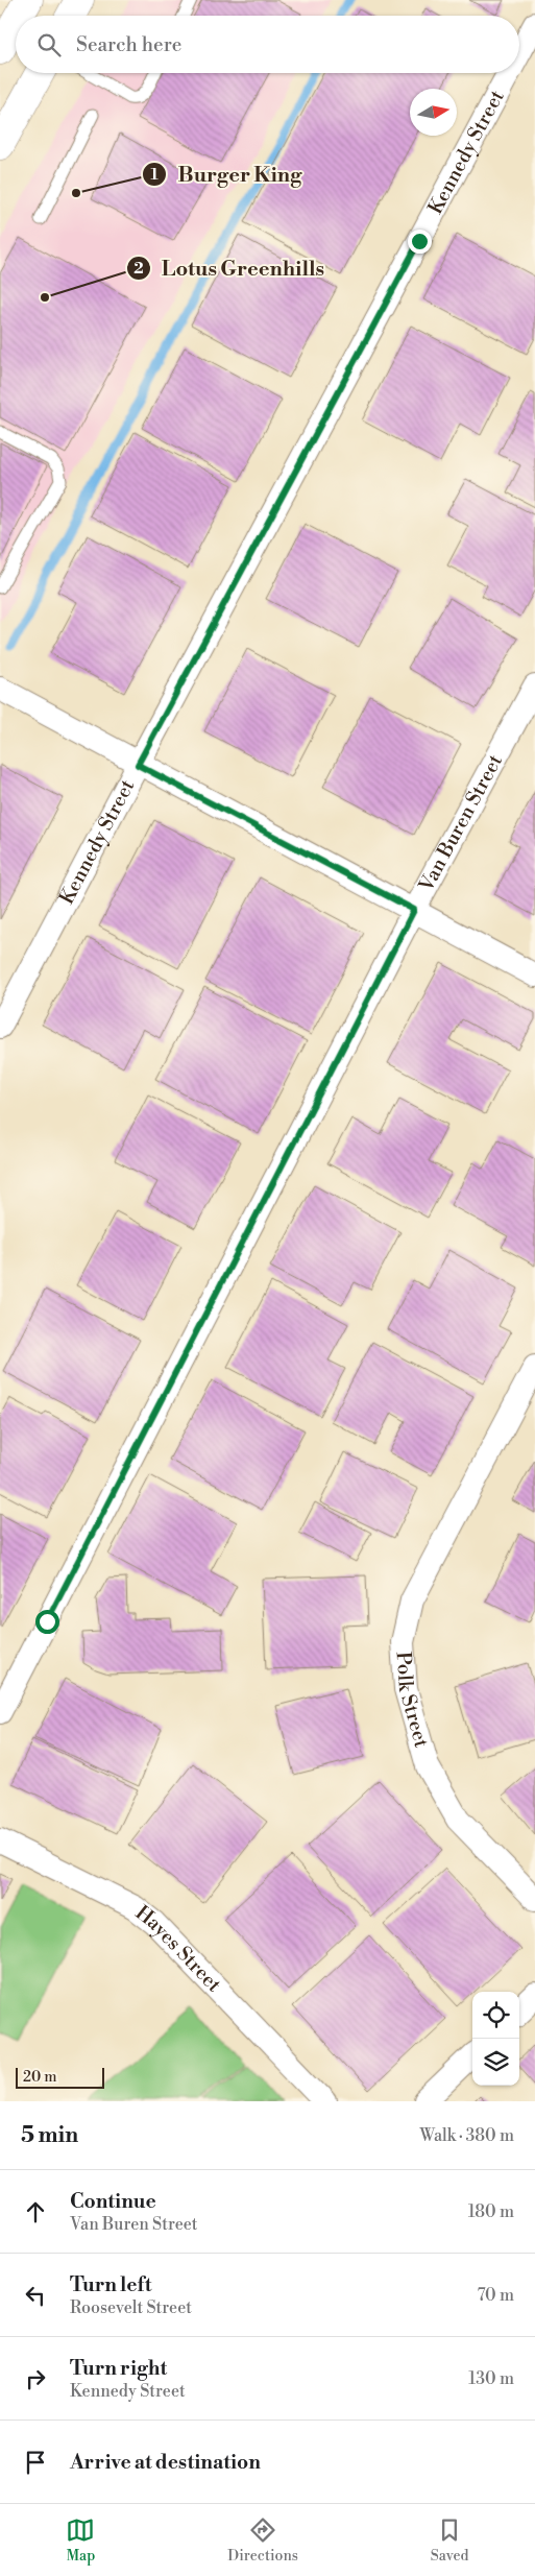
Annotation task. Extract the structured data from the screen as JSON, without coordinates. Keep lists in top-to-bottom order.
{
  "streets": {
    "street": [
      "Kennedy Street",
      "Van Buren Street",
      "Polk Street",
      "Hayes Street"
    ]
  },
  "places": ["Burger King", "Lotus Greenhills"],
  "scale_bar": "20 m",
  "north": "right",
  "page": {
    "search": "Search here",
    "scale": "20 m",
    "heading": ["5 min", "Walk · 380 m"],
    "list": [
      ["Continue", "Van Buren Street", "180 m"],
      ["Turn left", "Roosevelt Street", "70 m"],
      ["Turn right", "Kennedy Street", "130 m"],
      "Arrive at destination"
    ],
    "nav": ["Map", "Directions", "Saved"]
  }
}
